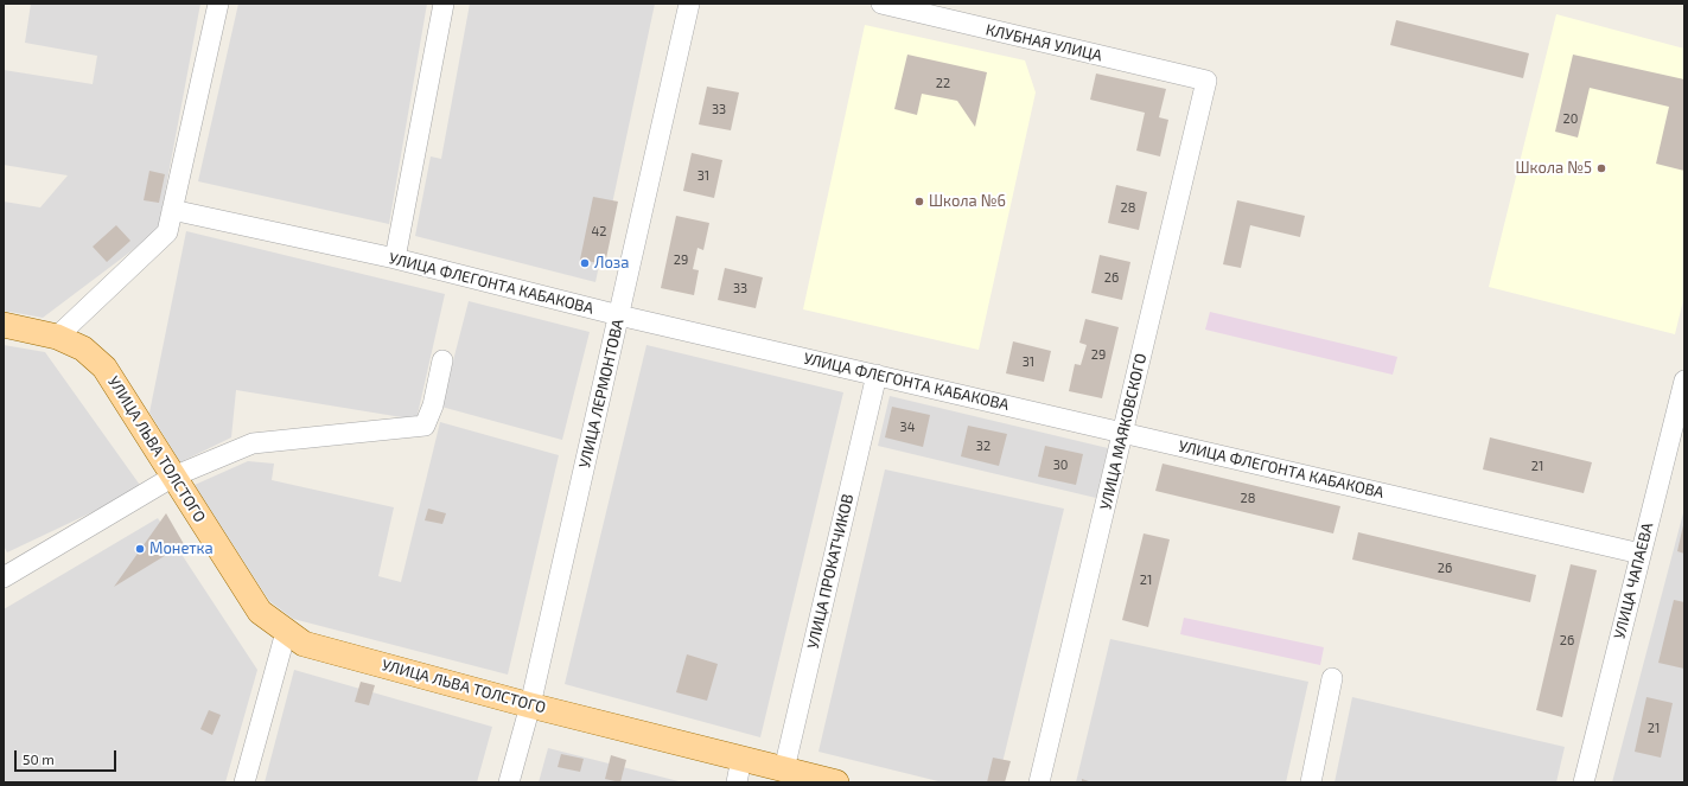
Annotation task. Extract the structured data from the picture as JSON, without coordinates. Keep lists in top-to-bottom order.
{
  "streets": {
    "main road": ["УЛИЦА ЛЬВА ТОЛСТОГО"],
    "street": [
      "КЛУБНАЯ УЛИЦА",
      "УЛИЦА ФЛЕГОНТА КАБАКОВА",
      "УЛИЦА ЛЕРМОНТОВА",
      "УЛИЦА МАЯКОВСКОГО",
      "УЛИЦА ПРОКАТЧИКОВ",
      "УЛИЦА ЧАПАЕВА"
    ]
  },
  "crossings": [
    ["КЛУБНАЯ УЛИЦА", "УЛИЦА МАЯКОВСКОГО"],
    ["УЛИЦА ФЛЕГОНТА КАБАКОВА", "УЛИЦА ЛЕРМОНТОВА"],
    ["УЛИЦА ФЛЕГОНТА КАБАКОВА", "УЛИЦА МАЯКОВСКОГО"],
    ["УЛИЦА ФЛЕГОНТА КАБАКОВА", "УЛИЦА ПРОКАТЧИКОВ"],
    ["УЛИЦА ФЛЕГОНТА КАБАКОВА", "УЛИЦА ЧАПАЕВА"],
    ["УЛИЦА ЛЕРМОНТОВА", "УЛИЦА ЛЬВА ТОЛСТОГО"],
    ["УЛИЦА ЛЬВА ТОЛСТОГО", "УЛИЦА ПРОКАТЧИКОВ"]
  ],
  "places": [
    "Школа №5",
    "Школа №6",
    "Лоза",
    "Монетка"
  ],
  "house_numbers": [
    "22",
    "33",
    "20",
    "31",
    "28",
    "42",
    "29",
    "26",
    "33",
    "29",
    "31",
    "34",
    "32",
    "30",
    "21",
    "28",
    "26",
    "21",
    "26",
    "21"
  ],
  "scale_bar": "50 m"
}
